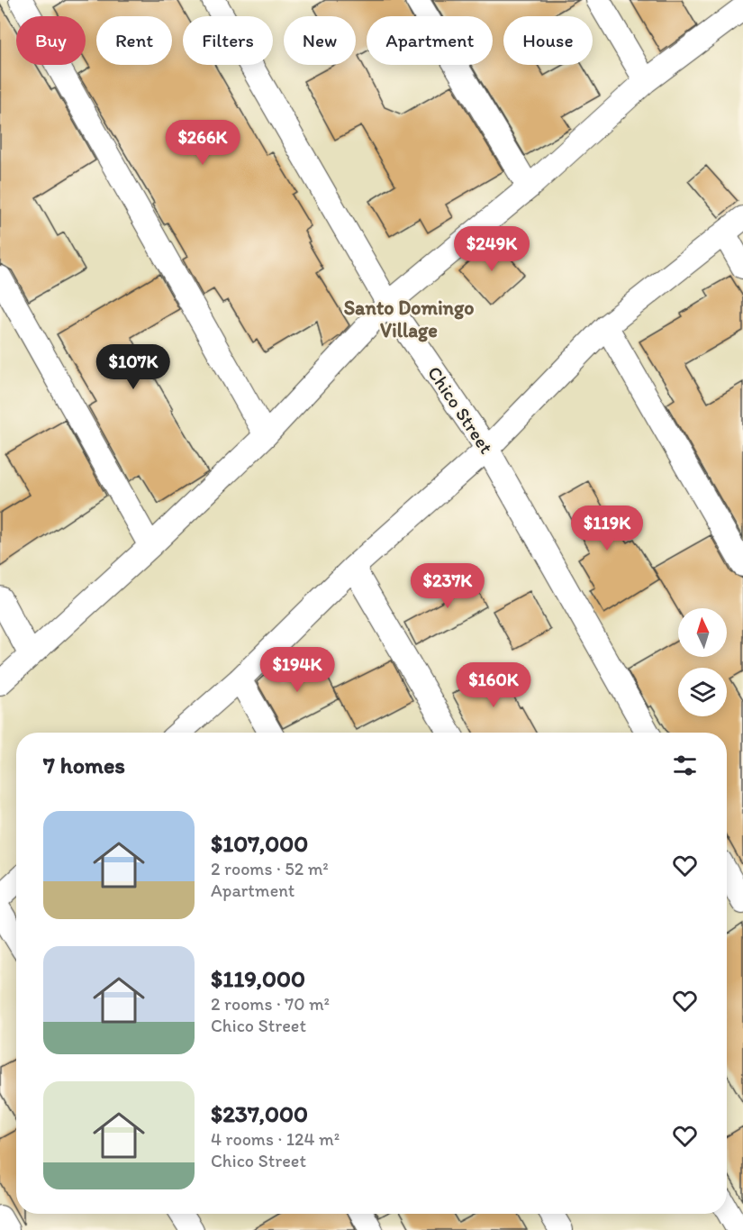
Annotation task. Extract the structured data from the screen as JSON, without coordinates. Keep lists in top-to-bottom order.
{
  "streets": {
    "street": ["Chico Street"]
  },
  "districts": ["Santo Domingo Village"],
  "north": "top",
  "page": {
    "chip": [
      "Buy",
      "Rent",
      "Filters",
      "New",
      "Apartment",
      "House"
    ],
    "price": [
      "$266K",
      "$249K",
      "$107K",
      "$119K",
      "$237K",
      "$194K",
      "$160K"
    ],
    "heading": "7 homes",
    "list": [
      {
        "name": "$107,000",
        "note": "2 rooms · 52 m² · Apartment"
      },
      {
        "name": "$119,000",
        "note": "2 rooms · 70 m² · Chico Street"
      },
      {
        "name": "$237,000",
        "note": "4 rooms · 124 m² · Chico Street"
      }
    ]
  }
}
